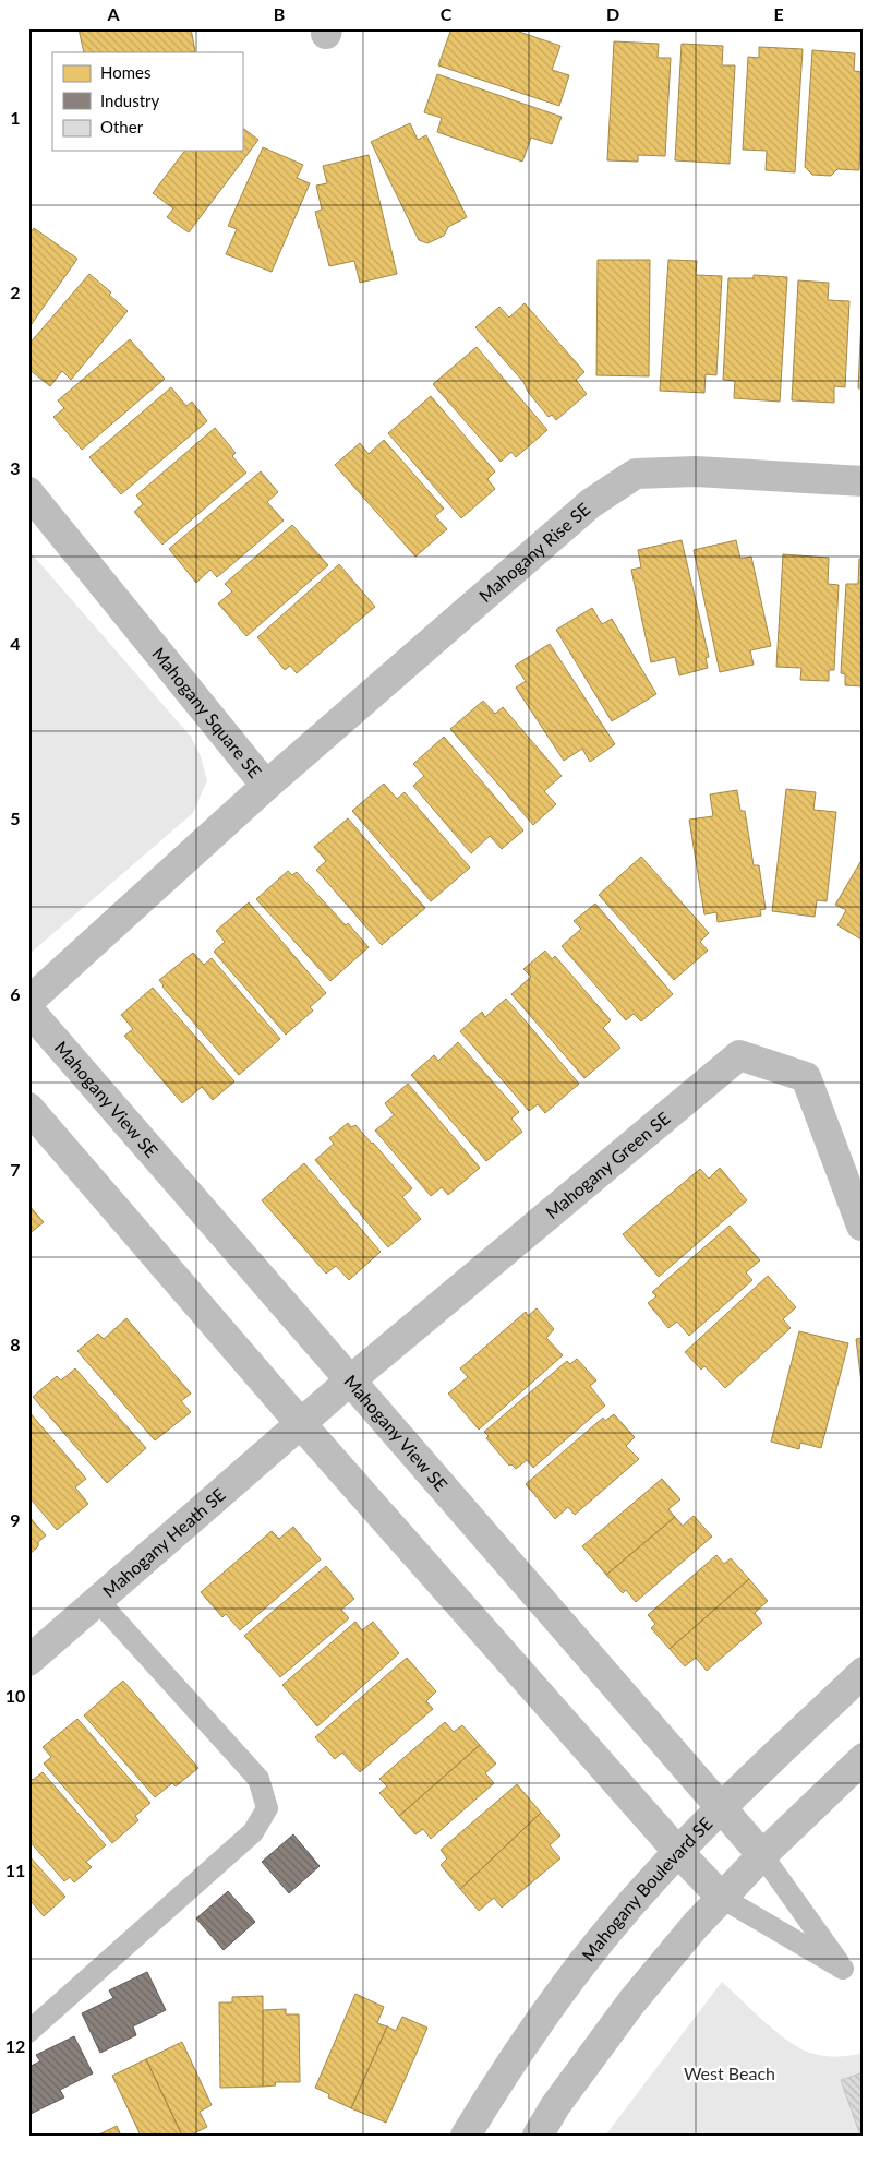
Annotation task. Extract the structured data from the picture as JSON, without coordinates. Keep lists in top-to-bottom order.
{
  "streets": {
    "street": [
      "Mahogany Rise SE",
      "Mahogany Square SE",
      "Mahogany View SE",
      "Mahogany Green SE",
      "Mahogany Heath SE",
      "Mahogany Boulevard SE"
    ]
  },
  "crossings": [
    ["Mahogany Rise SE", "Mahogany Square SE"],
    ["Mahogany View SE", "Mahogany Green SE"],
    ["Mahogany View SE", "Mahogany Boulevard SE"],
    ["Mahogany Green SE", "Mahogany Heath SE"]
  ],
  "parks": ["West Beach"],
  "legend": ["Homes", "Industry", "Other"],
  "grid": {
    "columns": [
      "A",
      "B",
      "C",
      "D",
      "E"
    ],
    "rows": [
      "1",
      "2",
      "3",
      "4",
      "5",
      "6",
      "7",
      "8",
      "9",
      "10",
      "11",
      "12"
    ]
  }
}
